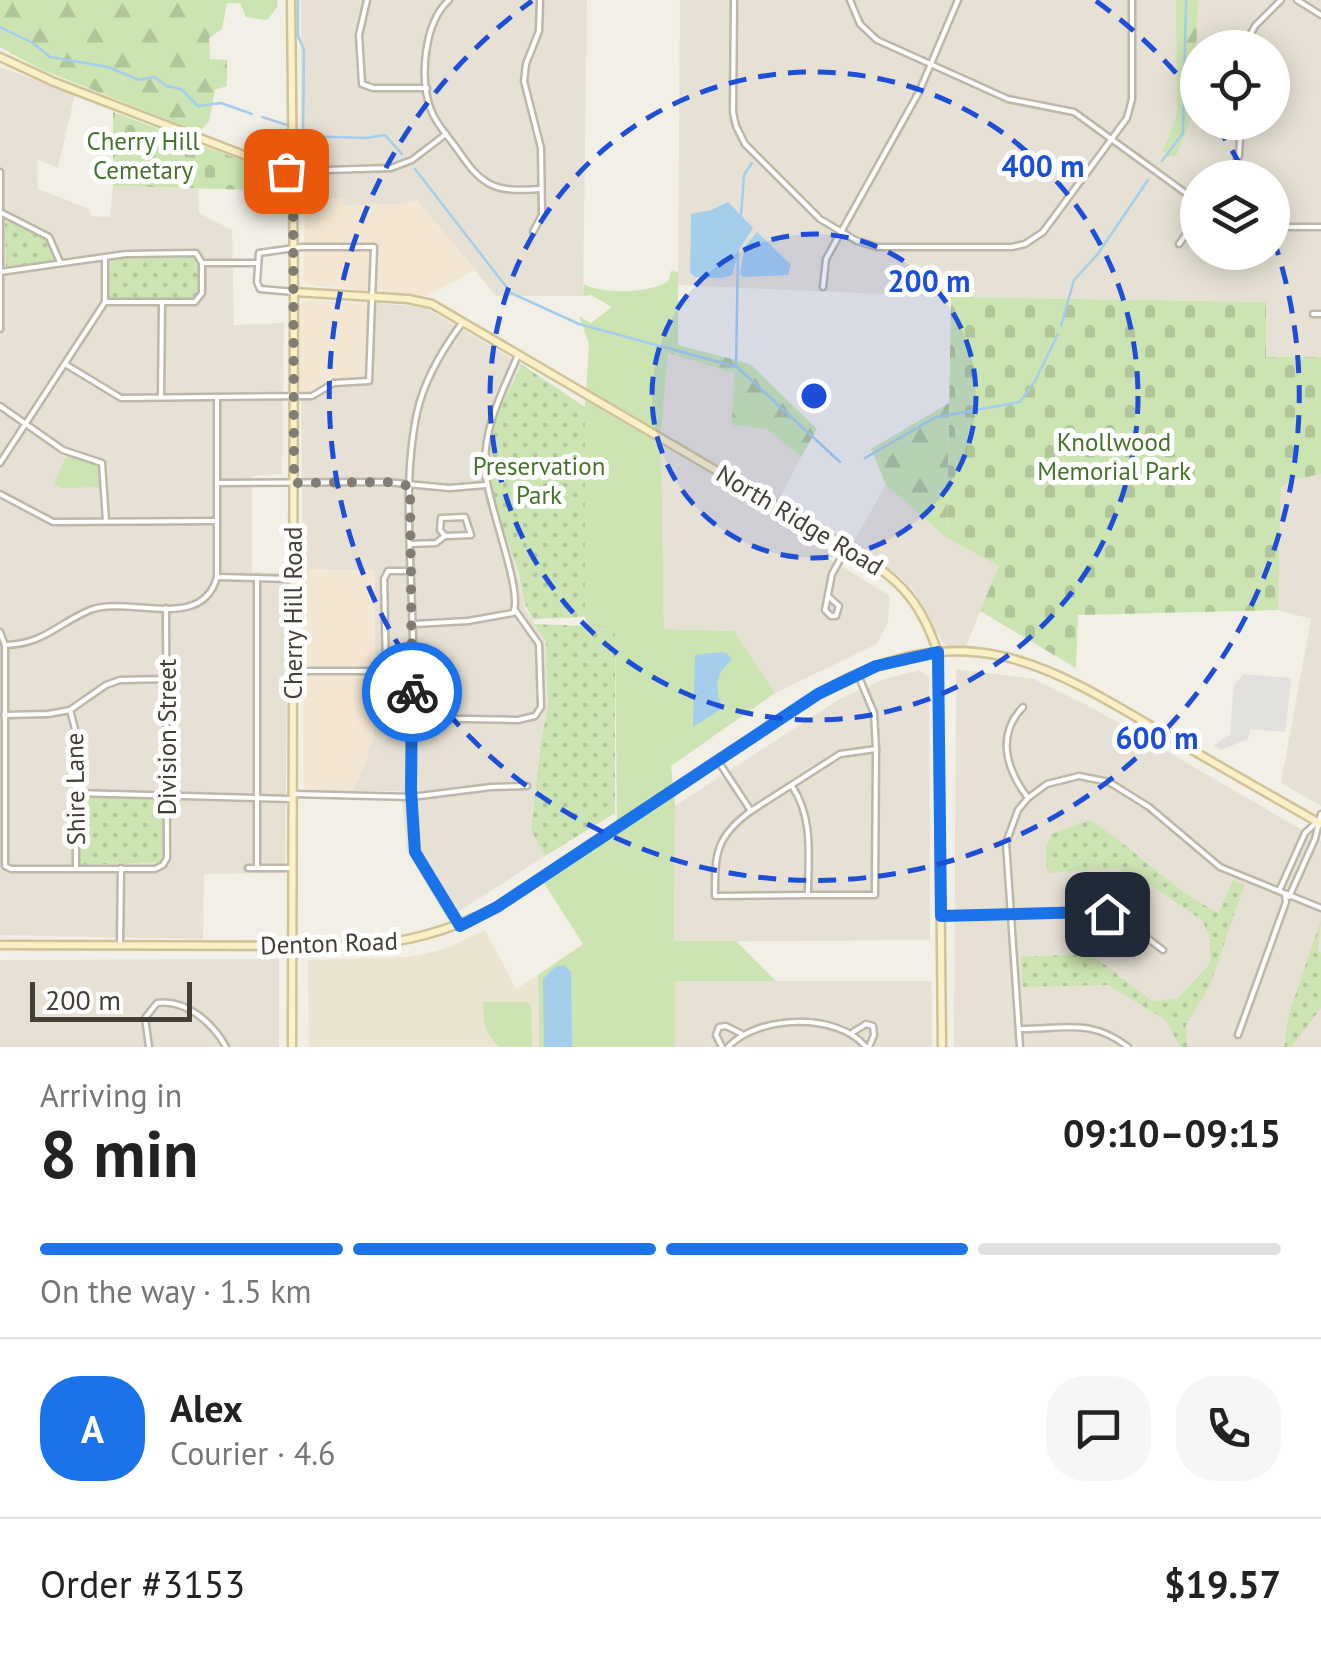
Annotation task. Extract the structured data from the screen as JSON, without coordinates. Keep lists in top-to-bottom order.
{
  "streets": {
    "street": [
      "North Ridge Road",
      "Cherry Hill Road",
      "Division Street",
      "Shire Lane",
      "Denton Road"
    ]
  },
  "crossings": [
    ["North Ridge Road", "Cherry Hill Road"],
    ["North Ridge Road", "Denton Road"],
    ["Cherry Hill Road", "Denton Road"]
  ],
  "parks": ["Cherry Hill Cemetary", "Knollwood Memorial Park", "Preservation Park"],
  "scale_bar": "200 m",
  "page": {
    "scale": "200 m",
    "heading": ["8 min", "Arriving in", "09:10–09:15"],
    "panel": [
      "Alex",
      "Courier · 4.6",
      "Order #3153",
      "$19.57"
    ],
    "bar": "On the way · 1.5 km",
    "round": "A"
  },
  "rings": ["400 m", "200 m", "600 m"]
}
